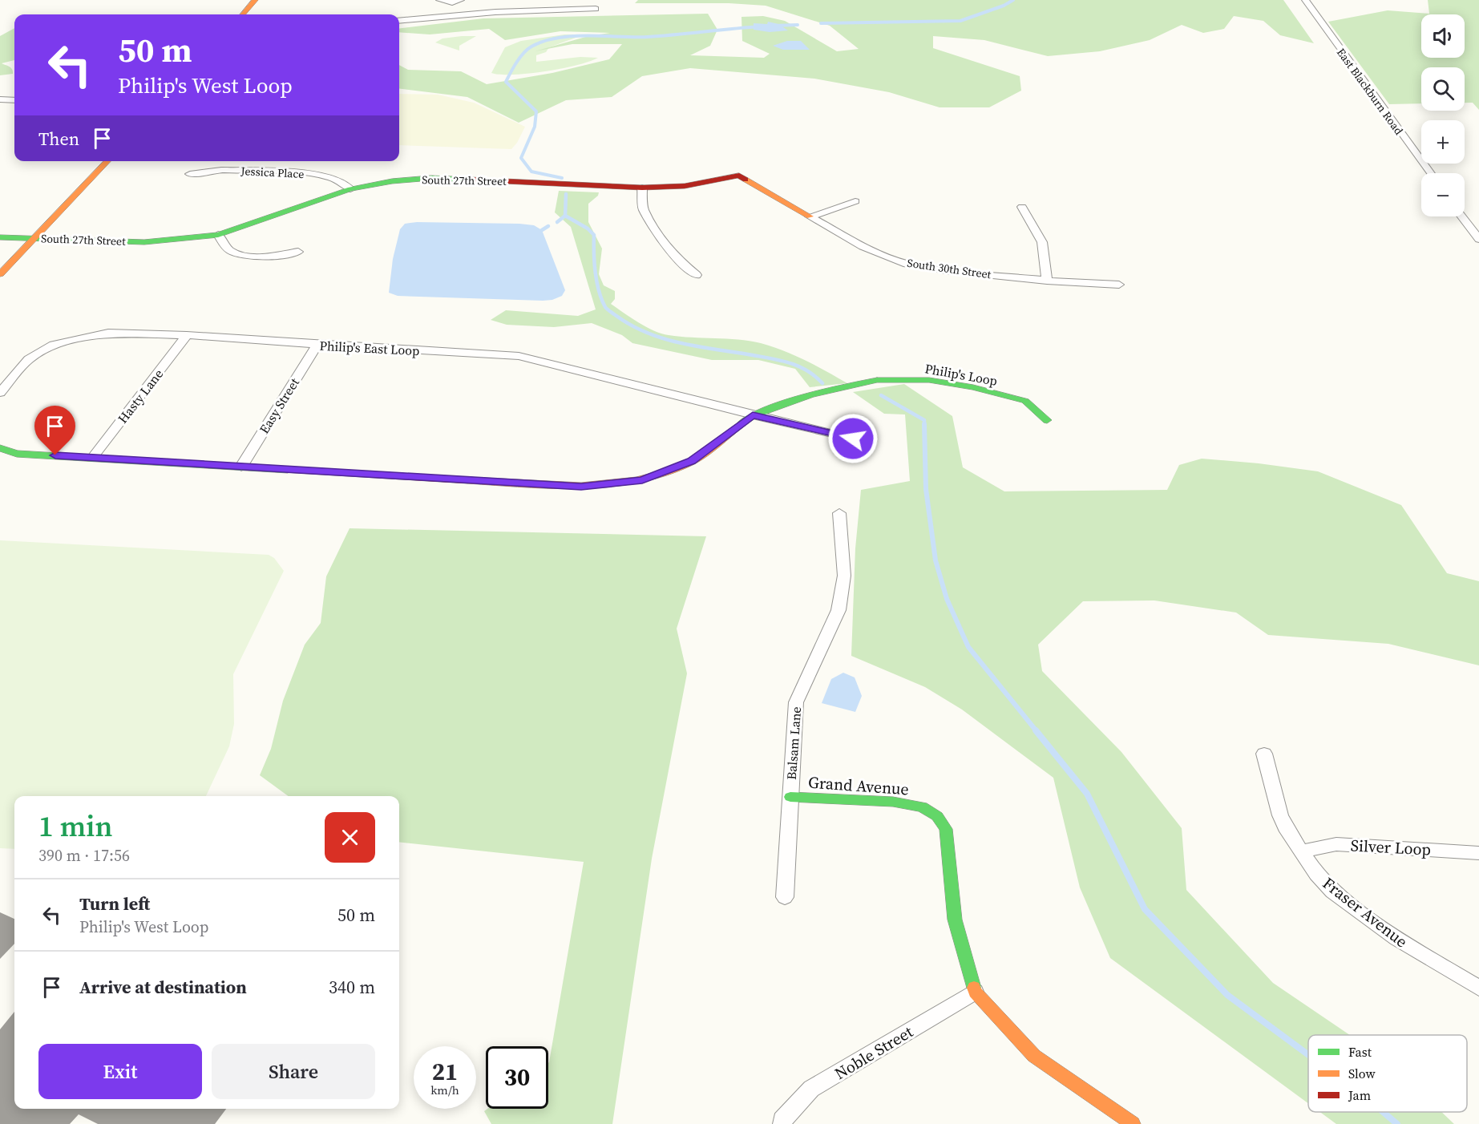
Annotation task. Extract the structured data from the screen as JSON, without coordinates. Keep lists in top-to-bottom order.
{
  "streets": {
    "street": [
      "East Blackburn Road",
      "Jessica Place",
      "South 27th Street",
      "South 30th Street",
      "Philip's East Loop",
      "Philip's Loop",
      "Hasty Lane",
      "Easy Street",
      "Balsam Lane",
      "Grand Avenue",
      "Silver Loop",
      "Fraser Avenue",
      "Noble Street"
    ]
  },
  "crossings": [
    ["Jessica Place", "South 27th Street"],
    ["South 27th Street", "South 30th Street"],
    ["Philip's East Loop", "Philip's Loop"],
    ["Philip's East Loop", "Hasty Lane"],
    ["Philip's East Loop", "Easy Street"],
    ["Philip's Loop", "Hasty Lane"],
    ["Philip's Loop", "Easy Street"],
    ["Balsam Lane", "Grand Avenue"],
    ["Grand Avenue", "Noble Street"],
    ["Silver Loop", "Fraser Avenue"]
  ],
  "legend": ["Fast", "Slow", "Jam"],
  "page": {
    "map_buttons": ["+", "−"],
    "turn": ["50 m", "Philip's West Loop"],
    "then": "Then",
    "heading": ["1 min", "390 m · 17:56"],
    "list": [
      {
        "name": "Turn left",
        "note": "Philip's West Loop",
        "value": "50 m"
      },
      {
        "name": "Arrive at destination",
        "value": "340 m"
      }
    ],
    "buttons": ["Exit", "Share"],
    "speed": "21 km/h",
    "limit": "30"
  }
}
